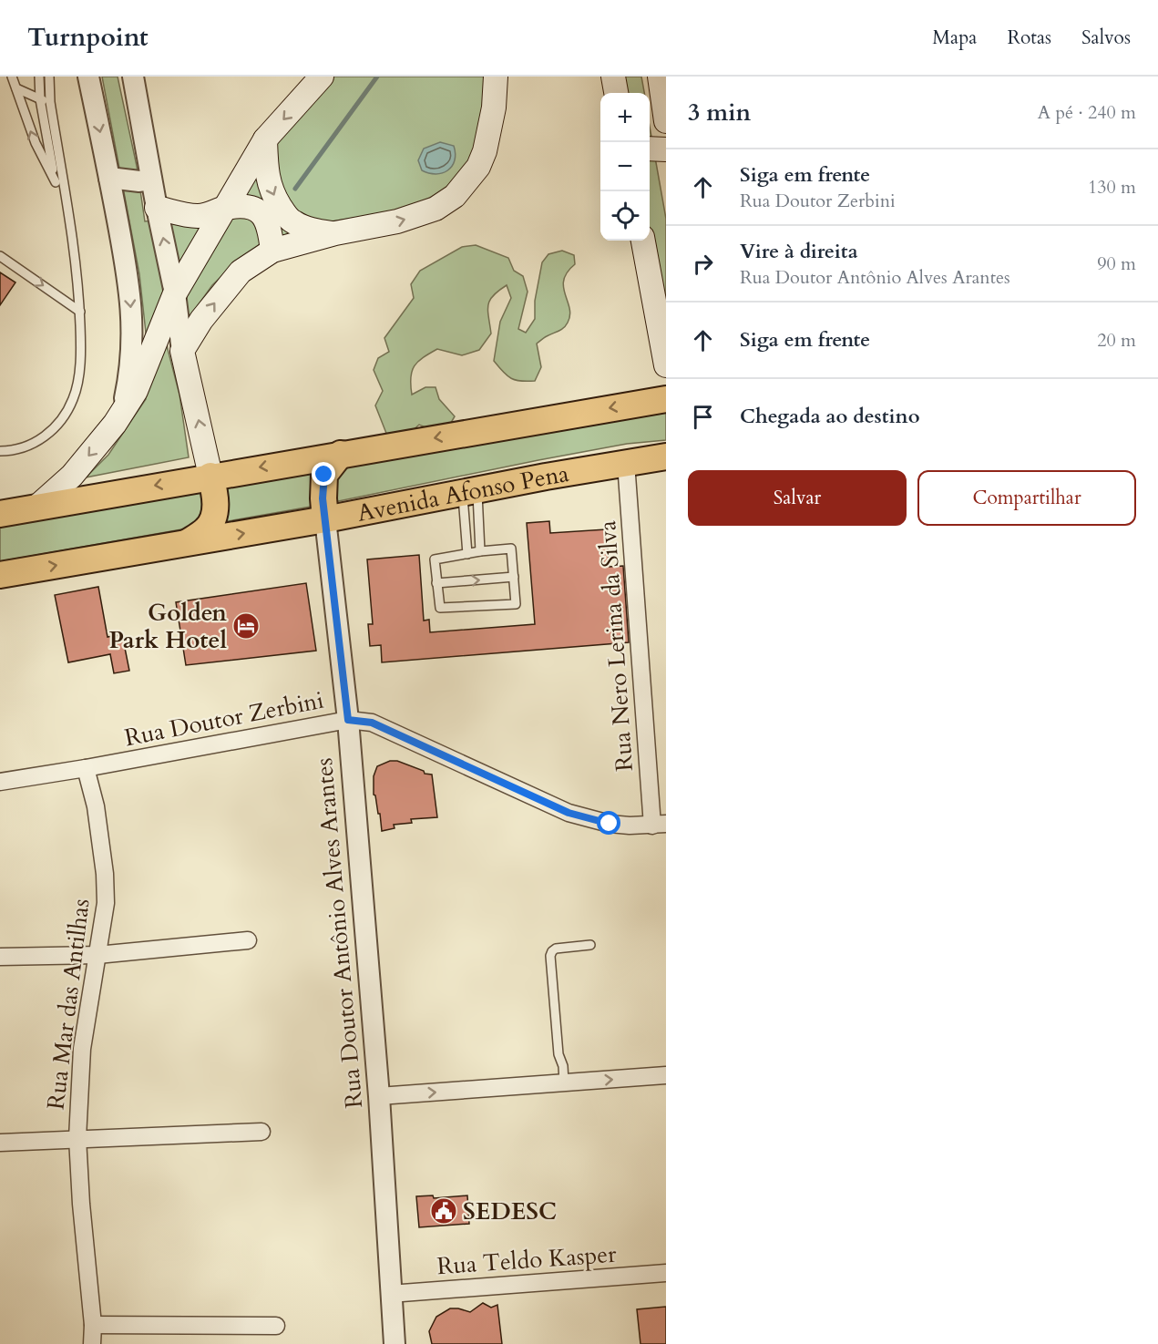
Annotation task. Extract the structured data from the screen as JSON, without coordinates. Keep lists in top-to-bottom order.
{
  "streets": {
    "main road": ["Avenida Afonso Pena"],
    "street": [
      "Rua Nero Lerina da Silva",
      "Rua Doutor Zerbini",
      "Rua Doutor Antônio Alves Arantes",
      "Rua Mar das Antilhas",
      "Rua Teldo Kasper"
    ]
  },
  "crossings": [
    ["Avenida Afonso Pena", "Rua Nero Lerina da Silva"],
    ["Avenida Afonso Pena", "Rua Doutor Antônio Alves Arantes"],
    ["Rua Nero Lerina da Silva", "Rua Doutor Zerbini"],
    ["Rua Doutor Zerbini", "Rua Doutor Antônio Alves Arantes"],
    ["Rua Doutor Zerbini", "Rua Mar das Antilhas"],
    ["Rua Doutor Antônio Alves Arantes", "Rua Teldo Kasper"]
  ],
  "places": {
    "hotel": ["Golden Park Hotel"],
    "public building": ["SEDESC"]
  },
  "page": {
    "header": "Turnpoint",
    "nav": ["Mapa", "Rotas", "Salvos"],
    "heading": ["3 min", "A pé · 240 m"],
    "map_buttons": ["+", "−"],
    "list": [
      ["Siga em frente", "Rua Doutor Zerbini", "130 m"],
      ["Vire à direita", "Rua Doutor Antônio Alves Arantes", "90 m"],
      ["Siga em frente", "20 m"],
      "Chegada ao destino"
    ],
    "buttons": ["Salvar", "Compartilhar"]
  }
}
